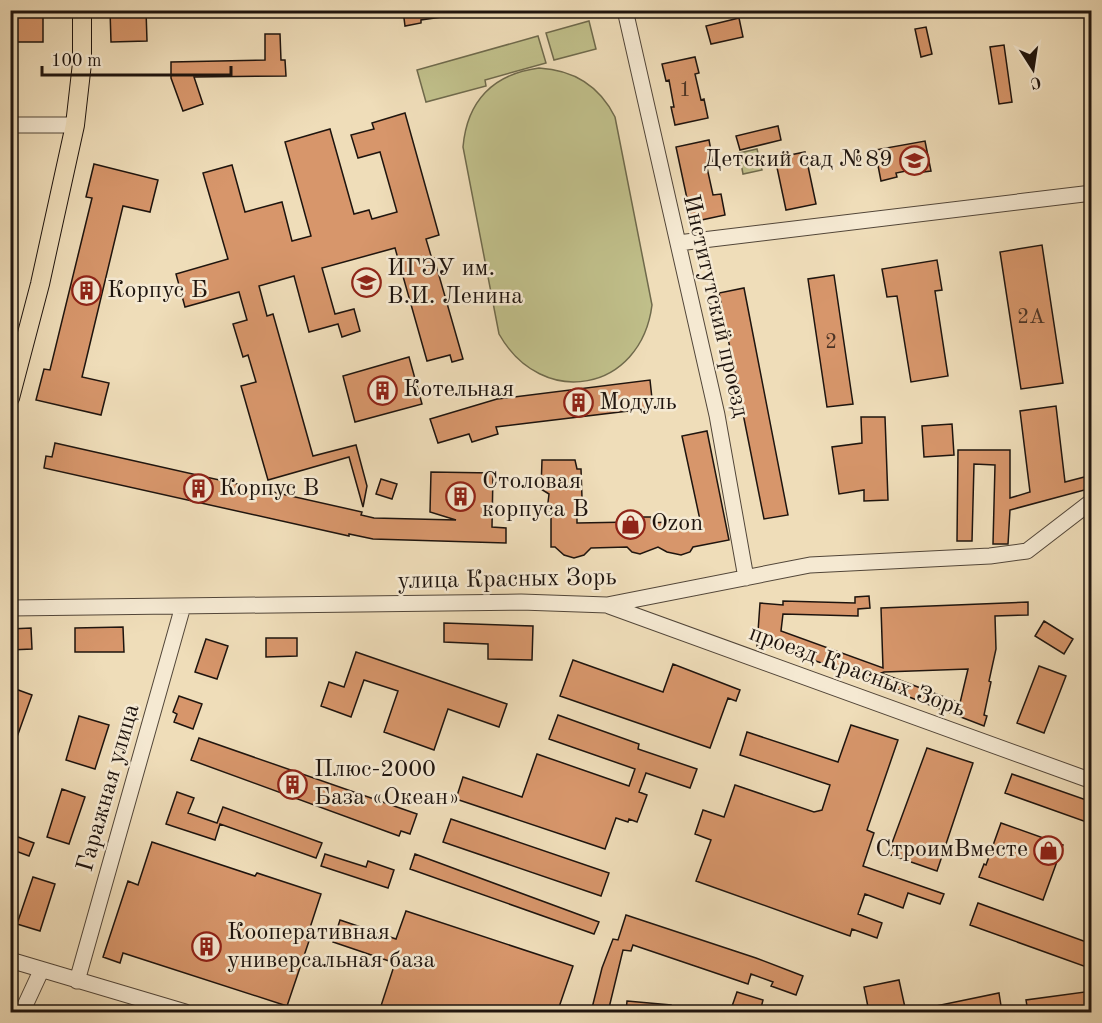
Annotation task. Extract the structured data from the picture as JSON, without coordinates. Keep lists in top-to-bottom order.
{
  "streets": {
    "street": [
      "Институтский проезд",
      "улица Красных Зорь",
      "проезд Красных Зорь",
      "Гаражная улица"
    ]
  },
  "crossings": [
    ["Институтский проезд", "улица Красных Зорь"],
    ["улица Красных Зорь", "проезд Красных Зорь"],
    ["улица Красных Зорь", "Гаражная улица"]
  ],
  "places": {
    "school or university": ["Детский сад №89", "ИГЭУ им. В.И. Ленина"],
    "building": [
      "Корпус Б",
      "Котельная",
      "Модуль",
      "Корпус В",
      "Столовая корпуса В",
      "Плюс-2000 База «Океан»",
      "Кооперативная универсальная база"
    ],
    "shop": ["Ozon", "СтроимВместе"]
  },
  "house_numbers": ["1", "2А", "2"],
  "scale_bar": "100 m",
  "north": "bottom"
}
